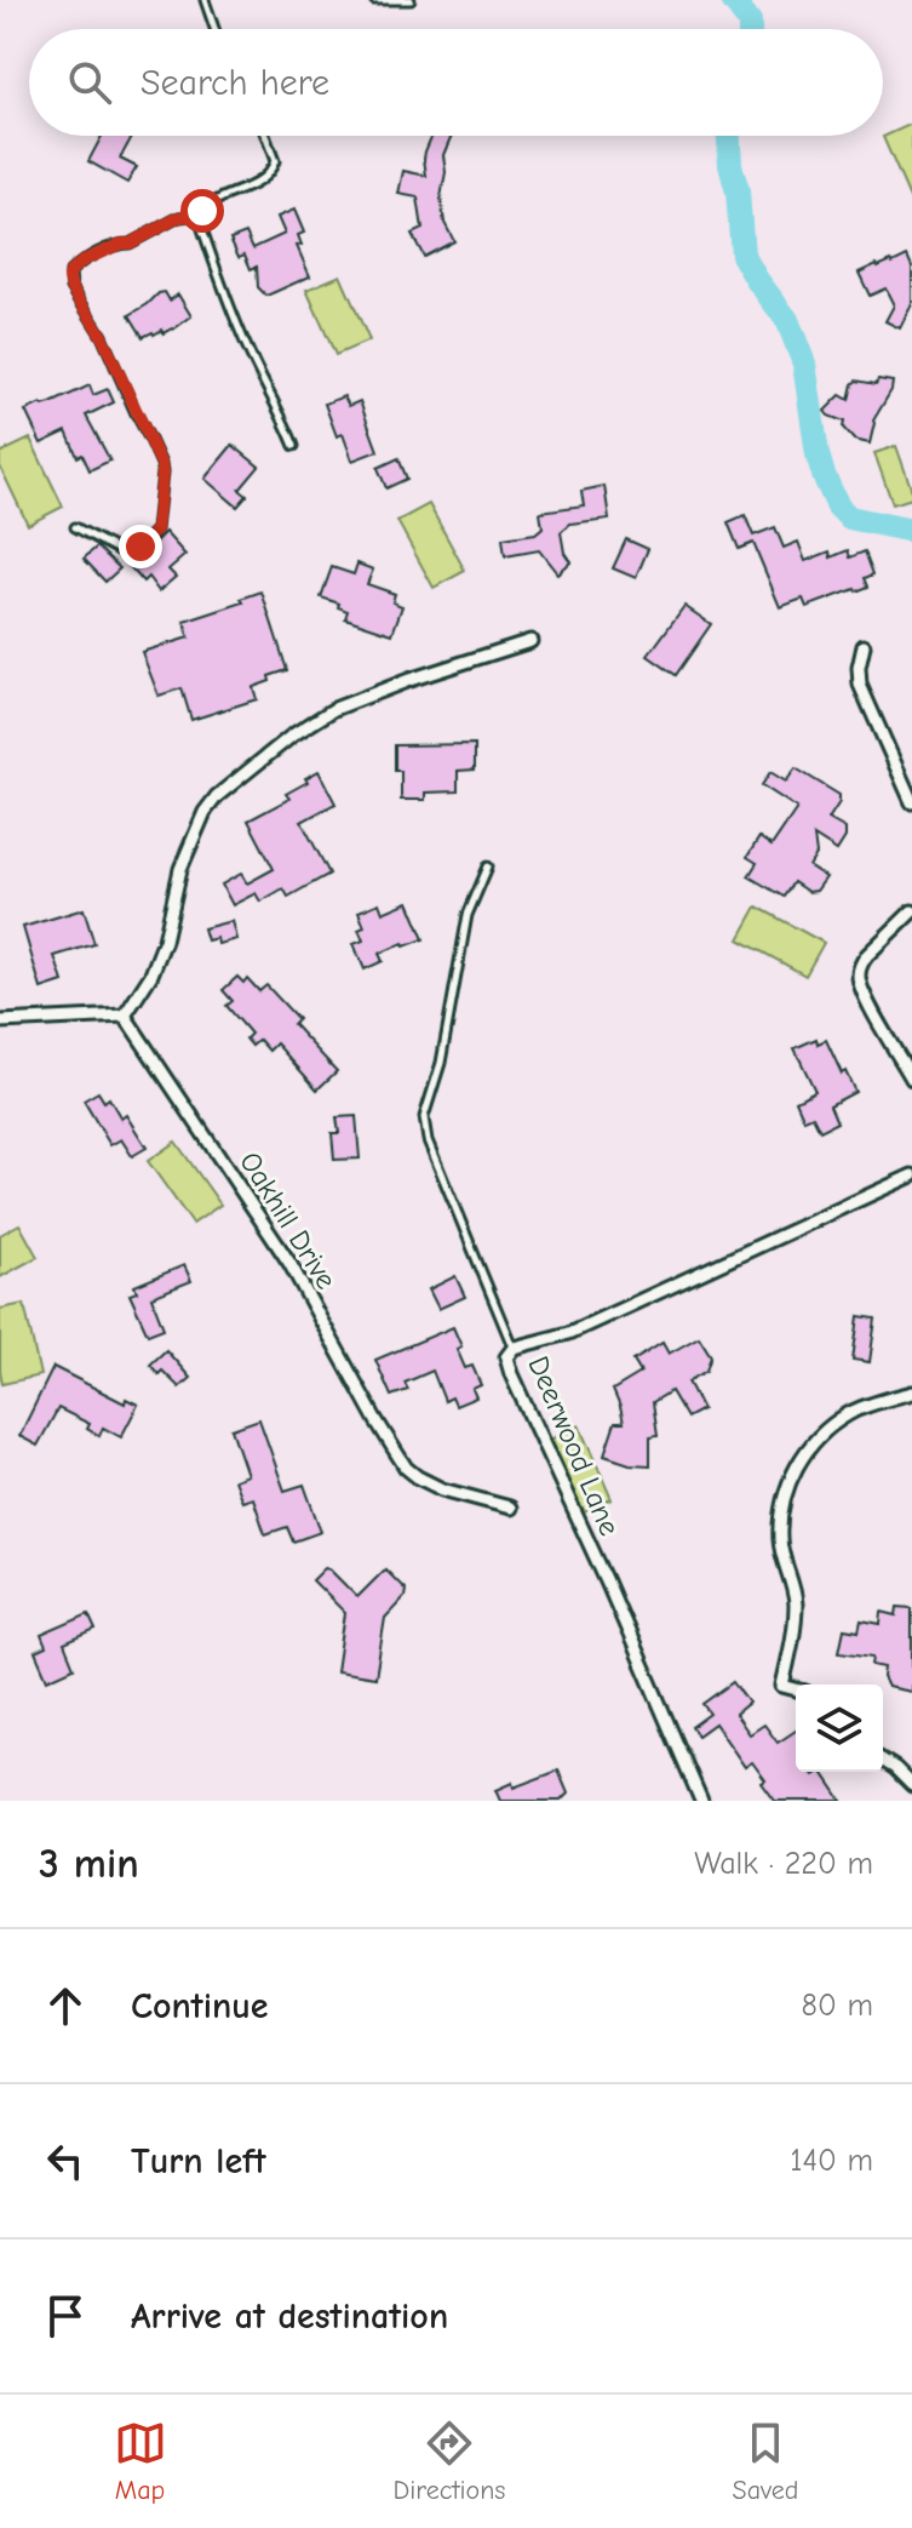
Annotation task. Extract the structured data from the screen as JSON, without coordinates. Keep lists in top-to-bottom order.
{
  "streets": {
    "street": ["Oakhill Drive", "Deerwood Lane"]
  },
  "page": {
    "search": "Search here",
    "heading": ["3 min", "Walk · 220 m"],
    "list": [
      ["Continue", "80 m"],
      ["Turn left", "140 m"],
      "Arrive at destination"
    ],
    "nav": ["Map", "Directions", "Saved"]
  }
}
